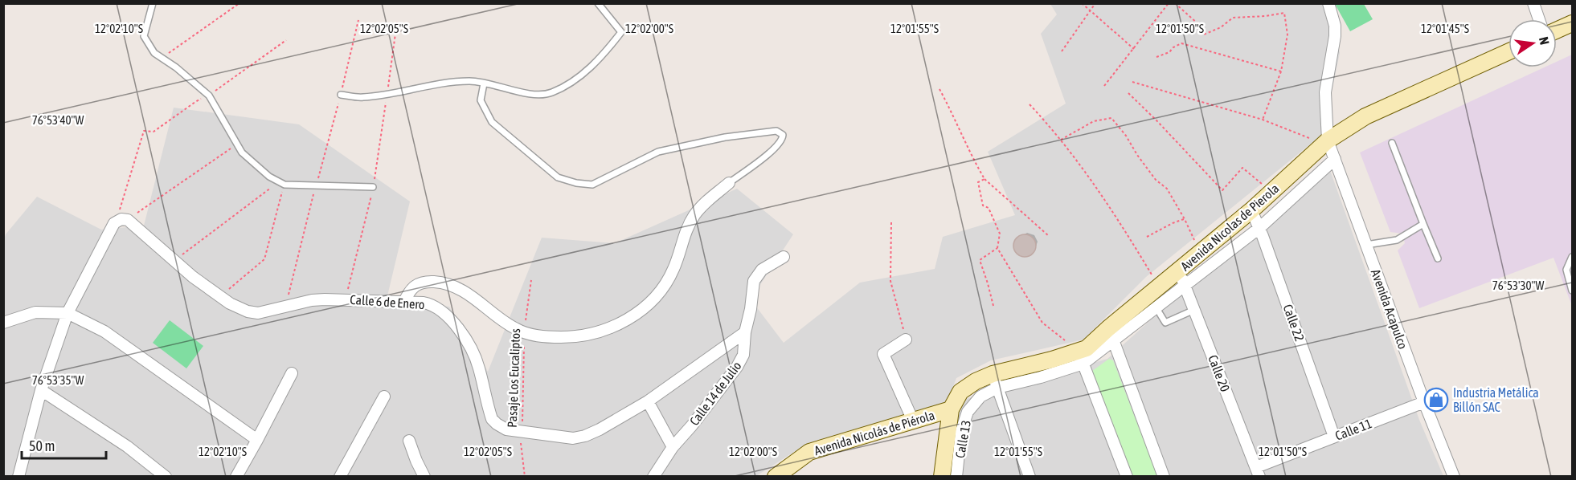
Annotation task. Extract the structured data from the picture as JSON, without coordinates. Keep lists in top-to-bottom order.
{
  "streets": {
    "street": [
      "Avenida Nicolas de Pierola",
      "Calle 6 de Enero",
      "Avenida Acapulco",
      "Calle 22",
      "Calle 20",
      "Calle 14 de Julio",
      "Calle 11",
      "Avenida Nicolás de Piérola",
      "Calle 13"
    ],
    "path": ["Pasaje Los Eucaliptos"]
  },
  "crossings": [
    ["Avenida Nicolas de Pierola", "Avenida Acapulco"],
    ["Avenida Nicolas de Pierola", "Calle 22"],
    ["Avenida Nicolas de Pierola", "Calle 20"],
    ["Avenida Nicolas de Pierola", "Avenida Nicolás de Piérola"],
    ["Avenida Nicolas de Pierola", "Calle 13"],
    ["Calle 6 de Enero", "Pasaje Los Eucaliptos"],
    ["Calle 6 de Enero", "Calle 14 de Julio"],
    ["Avenida Acapulco", "Calle 11"],
    ["Calle 22", "Calle 11"],
    ["Calle 20", "Calle 11"]
  ],
  "places": {
    "shop": ["Industria Metálica Billón SAC"]
  },
  "scale_bar": "50 m",
  "north": "right",
  "coordinates": [
    "12°02'10\"S",
    "12°02'05\"S",
    "12°02'00\"S",
    "12°01'55\"S",
    "12°01'50\"S",
    "12°01'45\"S",
    "76°53'40\"W",
    "76°53'30\"W",
    "76°53'35\"W"
  ]
}
